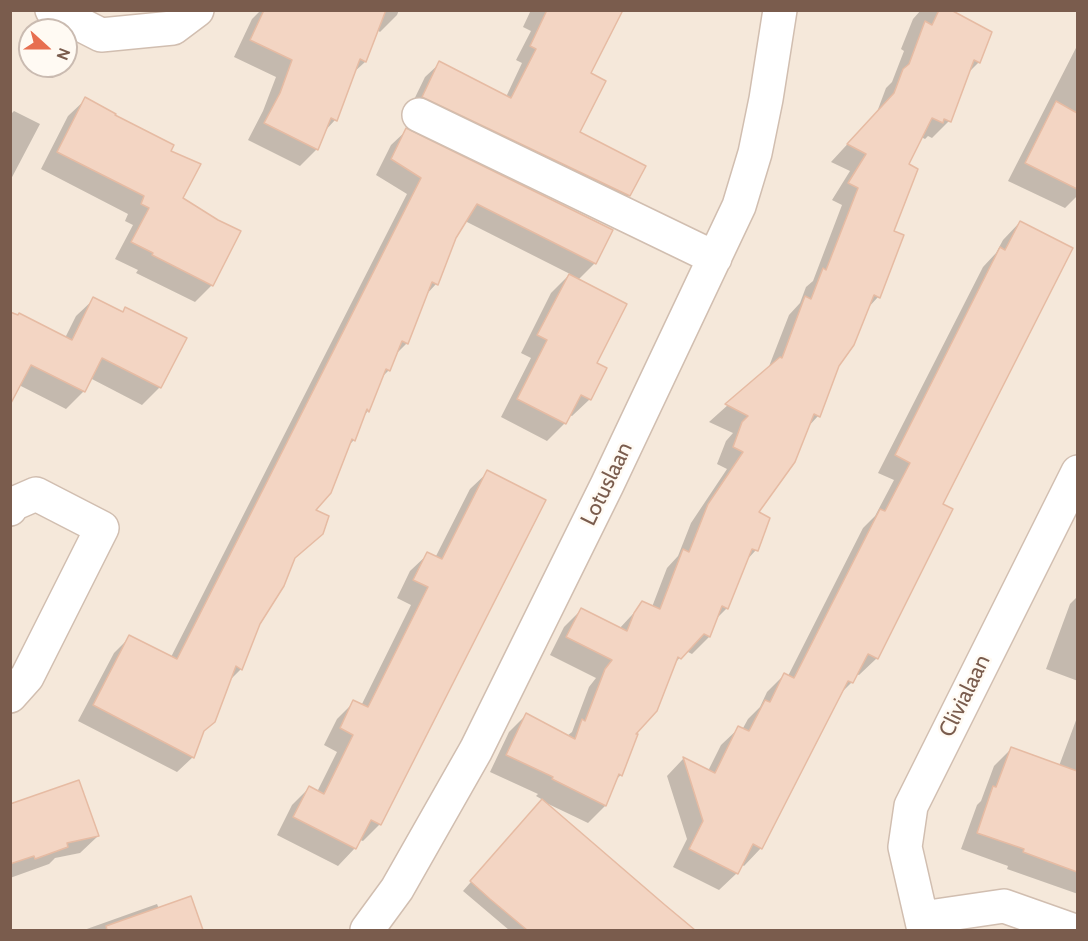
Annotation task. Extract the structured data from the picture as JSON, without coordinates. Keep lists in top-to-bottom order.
{
  "streets": {
    "street": ["Lotuslaan", "Clivialaan"]
  },
  "north": "right"
}
